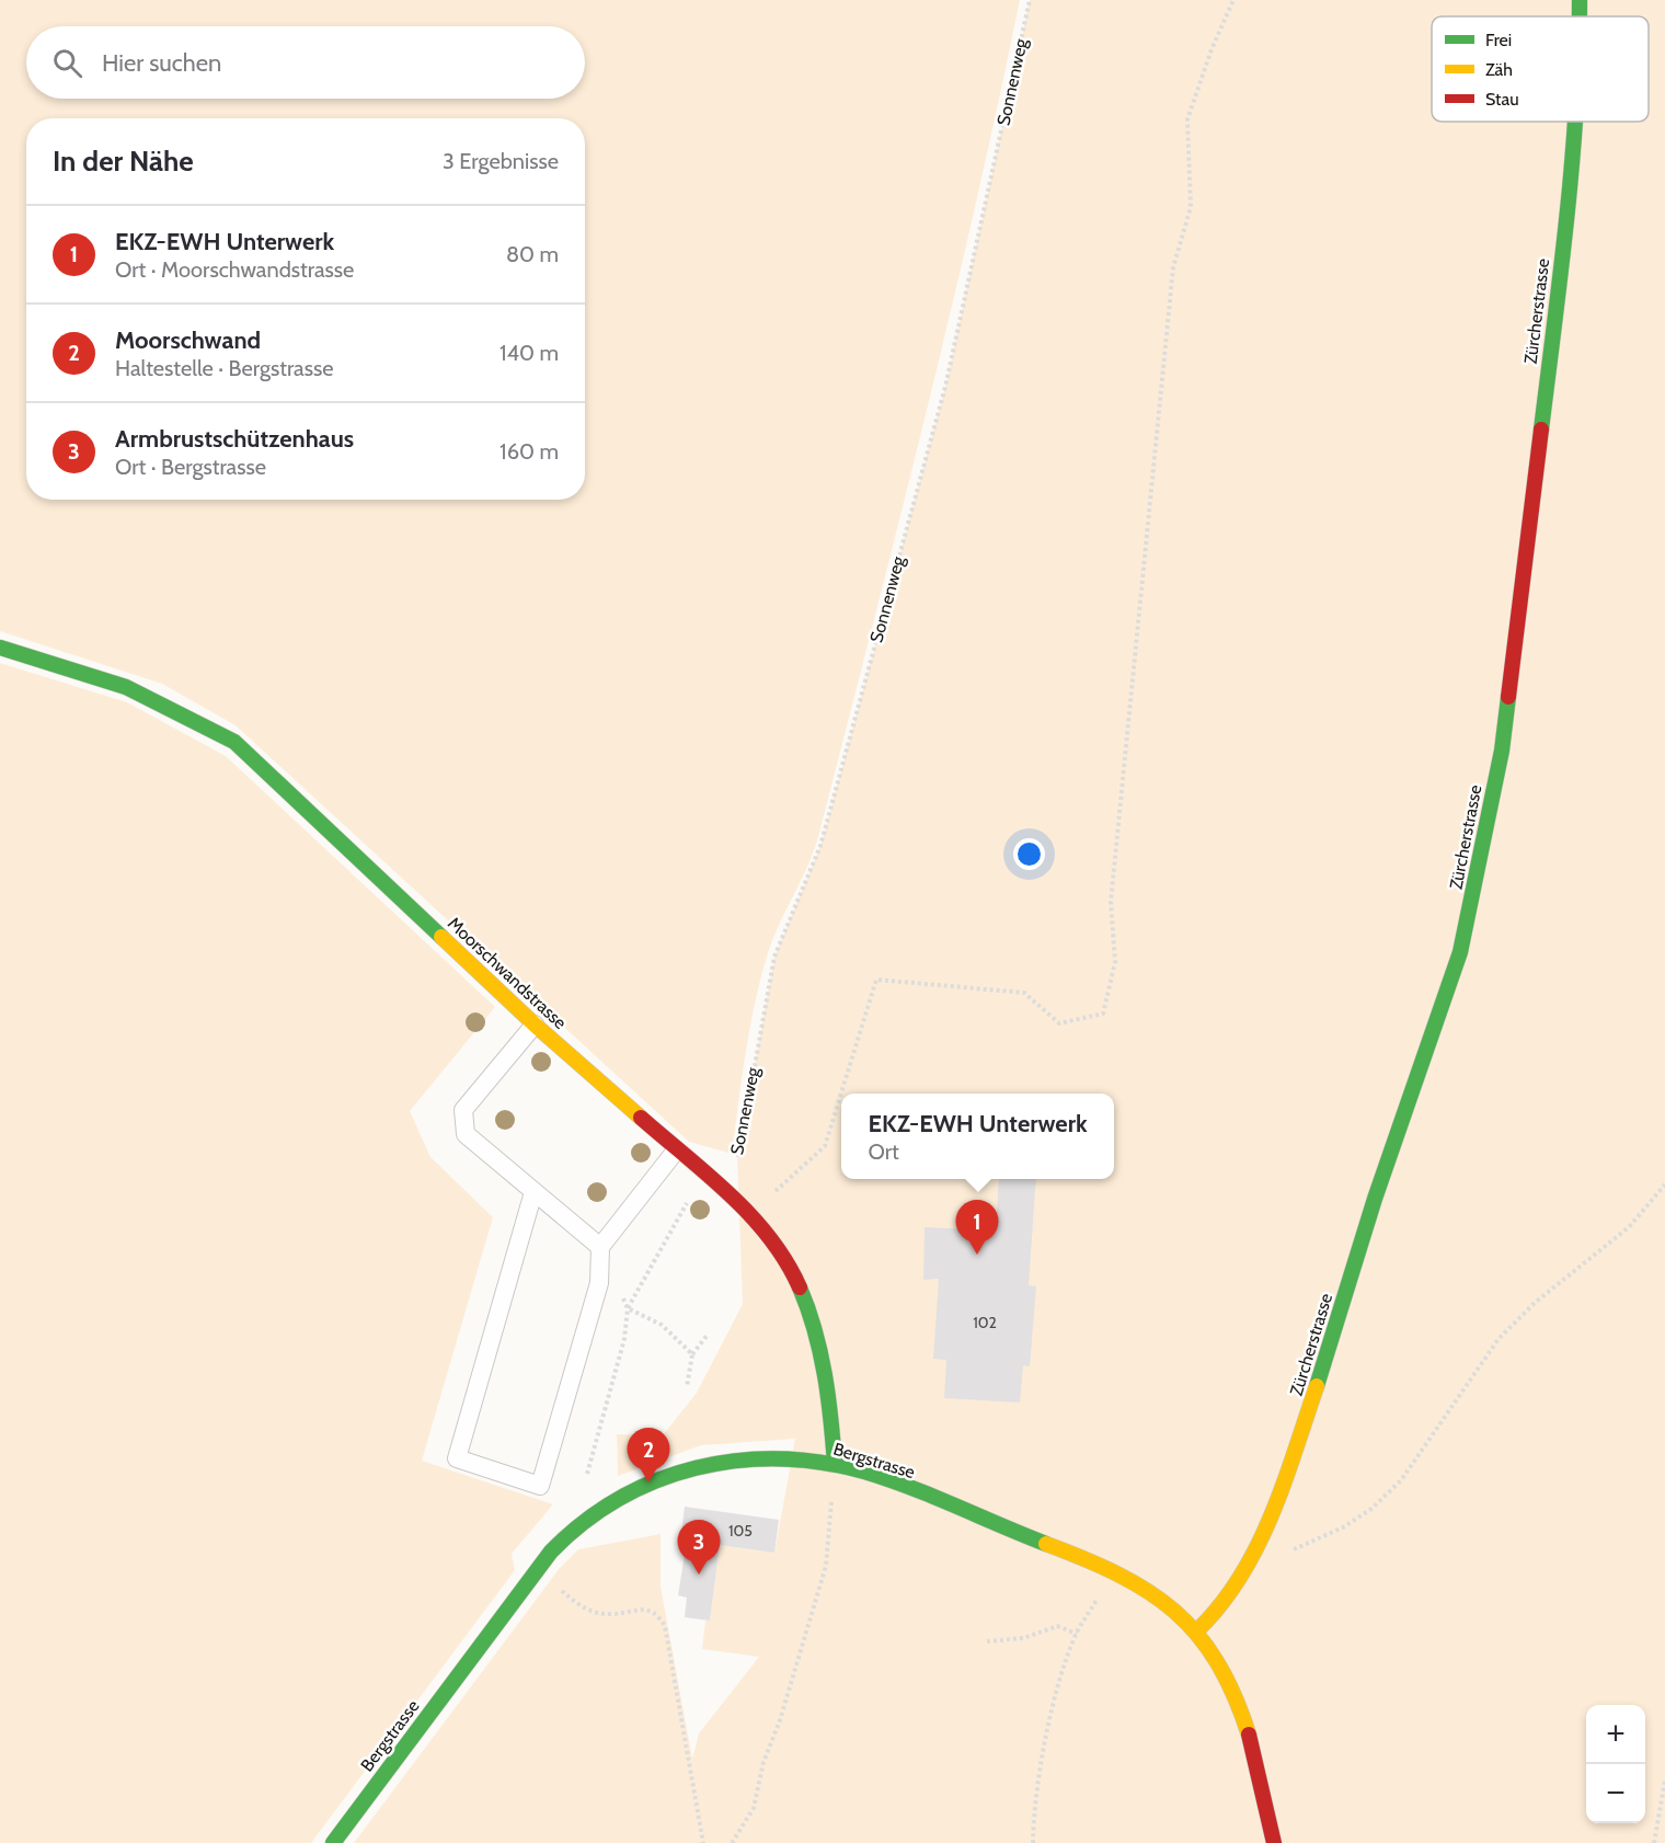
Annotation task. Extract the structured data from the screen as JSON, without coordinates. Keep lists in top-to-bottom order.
{
  "streets": {
    "street": ["Zürcherstrasse", "Moorschwandstrasse", "Bergstrasse"],
    "path": ["Sonnenweg"]
  },
  "crossings": [
    ["Sonnenweg", "Moorschwandstrasse"],
    ["Zürcherstrasse", "Bergstrasse"],
    ["Moorschwandstrasse", "Bergstrasse"]
  ],
  "house_numbers": ["102", "105"],
  "legend": ["Frei", "Zäh", "Stau"],
  "page": {
    "search": "Hier suchen",
    "heading": ["In der Nähe", "3 Ergebnisse"],
    "list": [
      {
        "mark": "1",
        "name": "EKZ-EWH Unterwerk",
        "note": "Ort · Moorschwandstrasse",
        "value": "80 m"
      },
      {
        "mark": "2",
        "name": "Moorschwand",
        "note": "Haltestelle · Bergstrasse",
        "value": "140 m"
      },
      {
        "mark": "3",
        "name": "Armbrustschützenhaus",
        "note": "Ort · Bergstrasse",
        "value": "160 m"
      }
    ],
    "popup": ["EKZ-EWH Unterwerk", "Ort"],
    "pins": ["1", "2", "3"],
    "map_buttons": ["+", "−"]
  }
}
